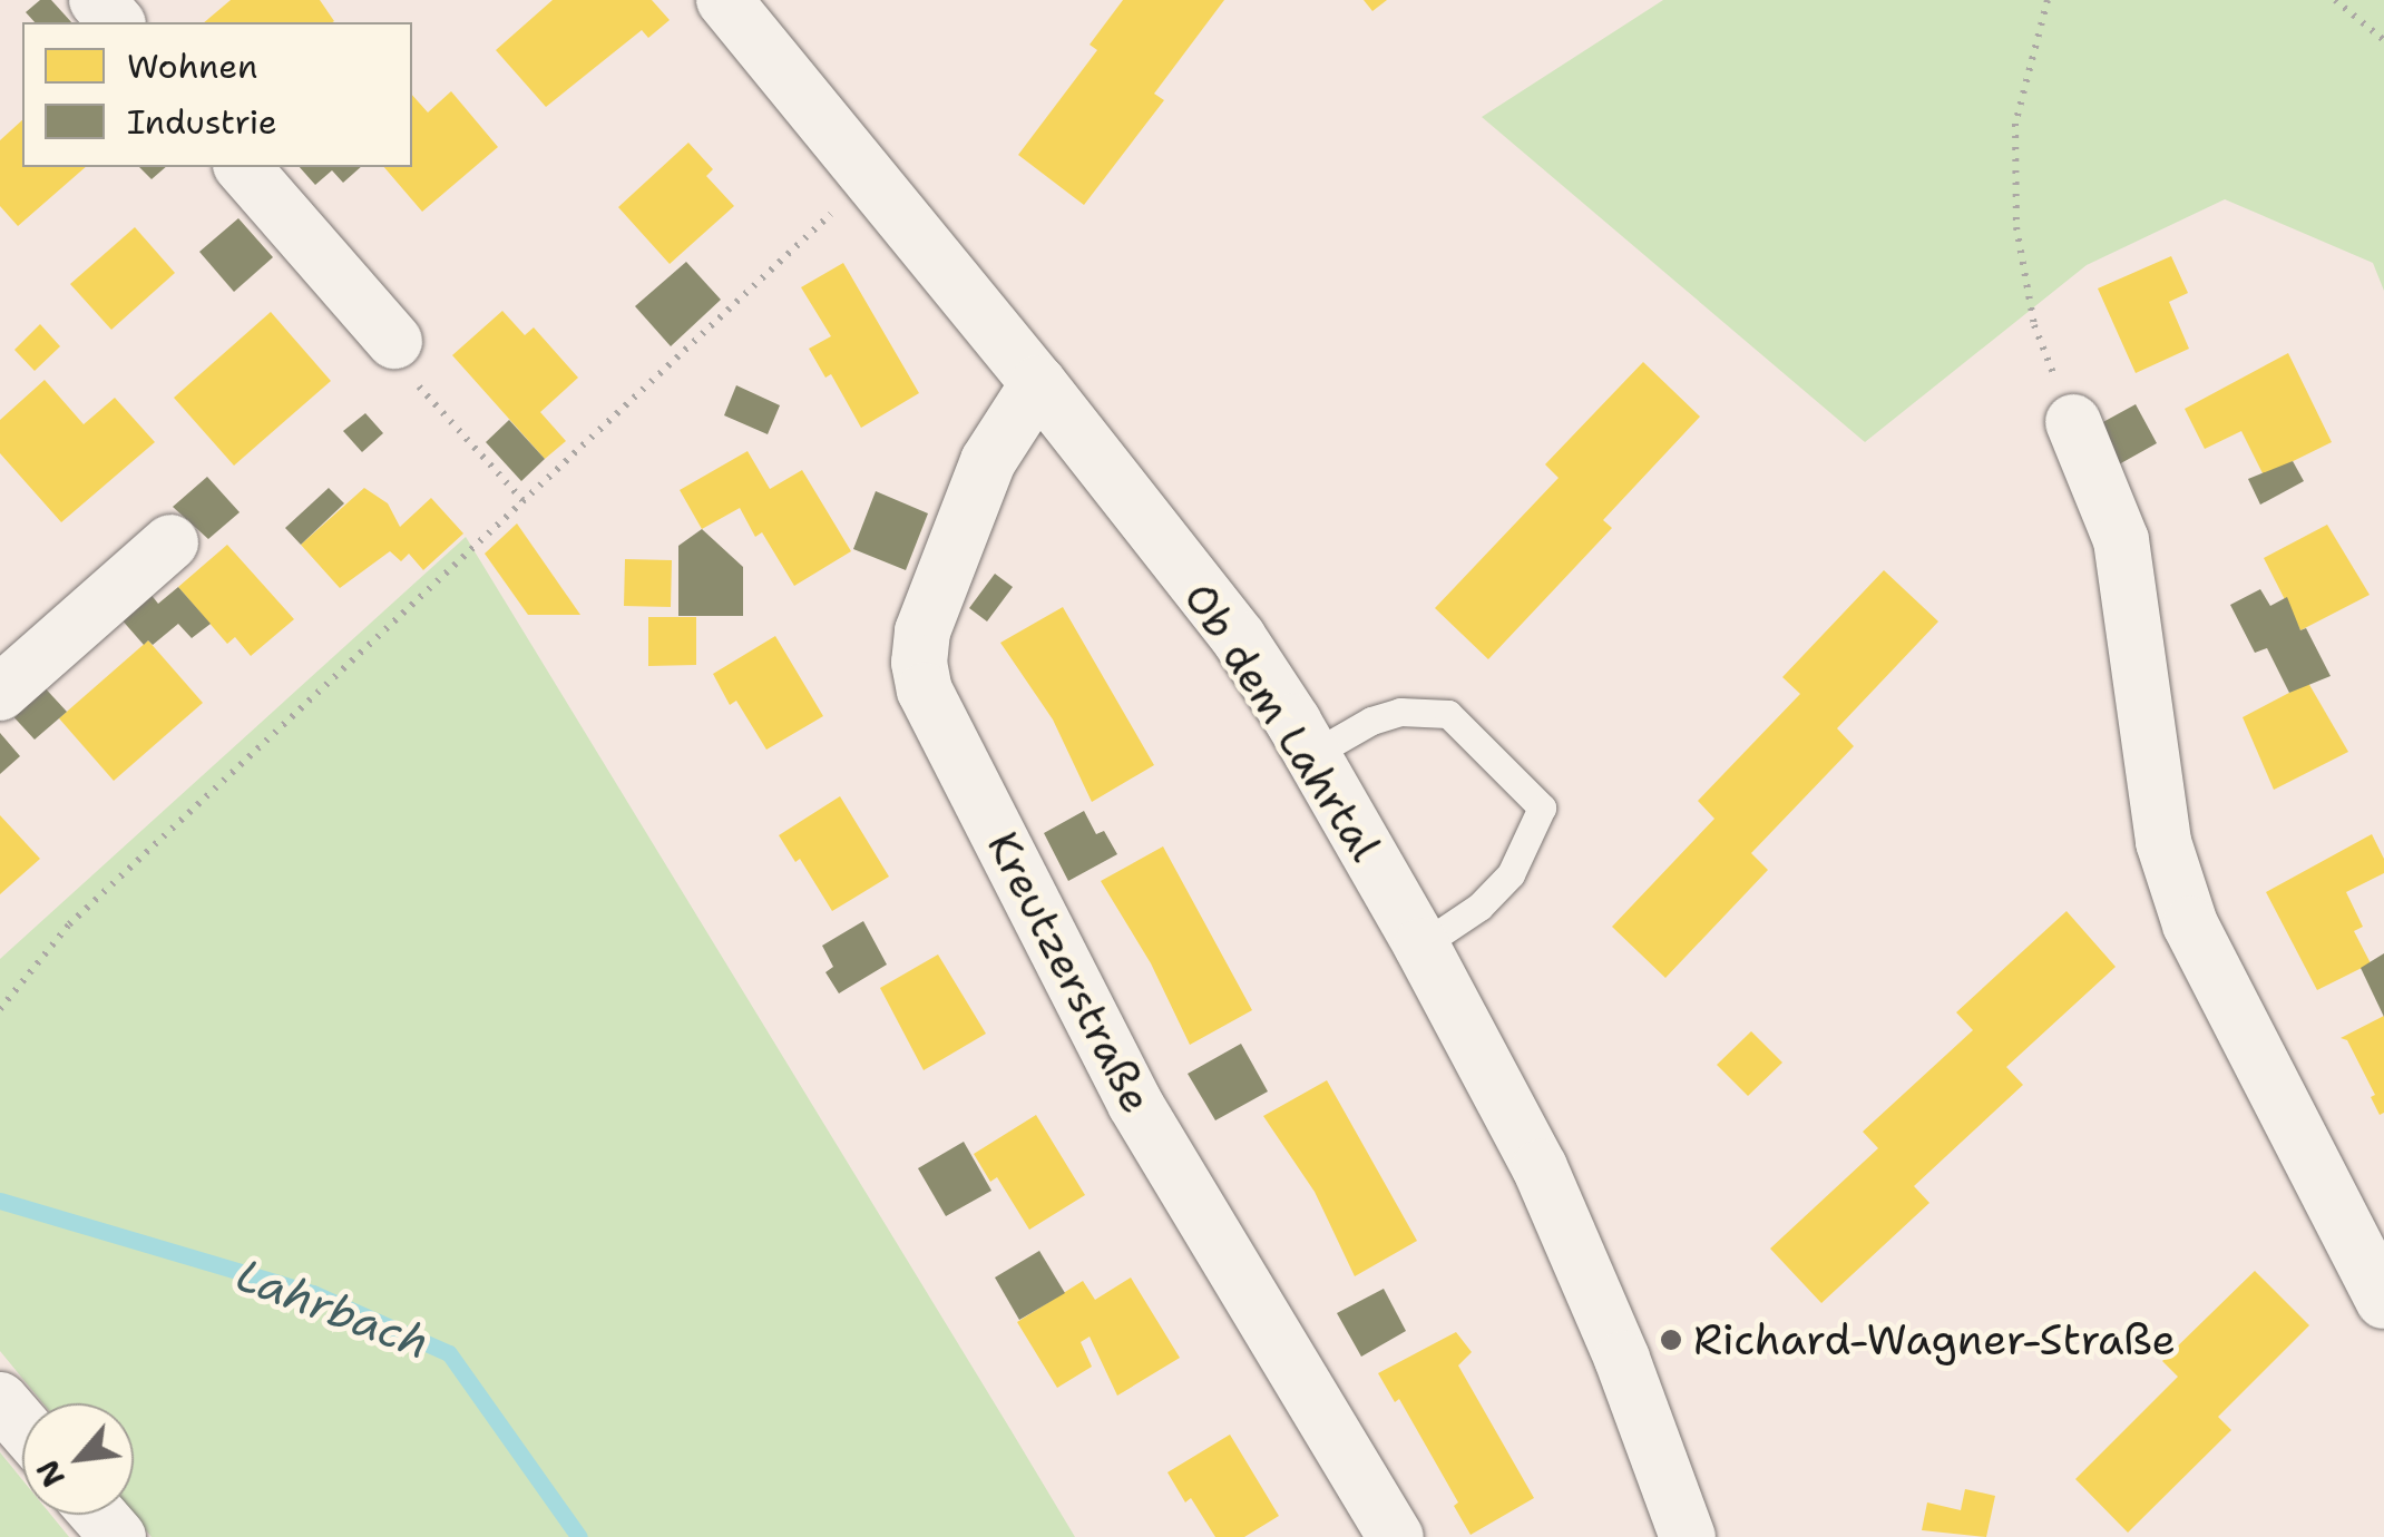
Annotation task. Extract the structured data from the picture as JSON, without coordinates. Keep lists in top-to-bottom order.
{
  "streets": {
    "street": ["Ob dem Lahrtal", "Kreutzerstraße"]
  },
  "crossings": [
    ["Ob dem Lahrtal", "Kreutzerstraße"]
  ],
  "water": ["Lahrbach"],
  "places": ["Richard-Wagner-Straße"],
  "legend": ["Wohnen", "Industrie"],
  "north": "bottom left"
}
